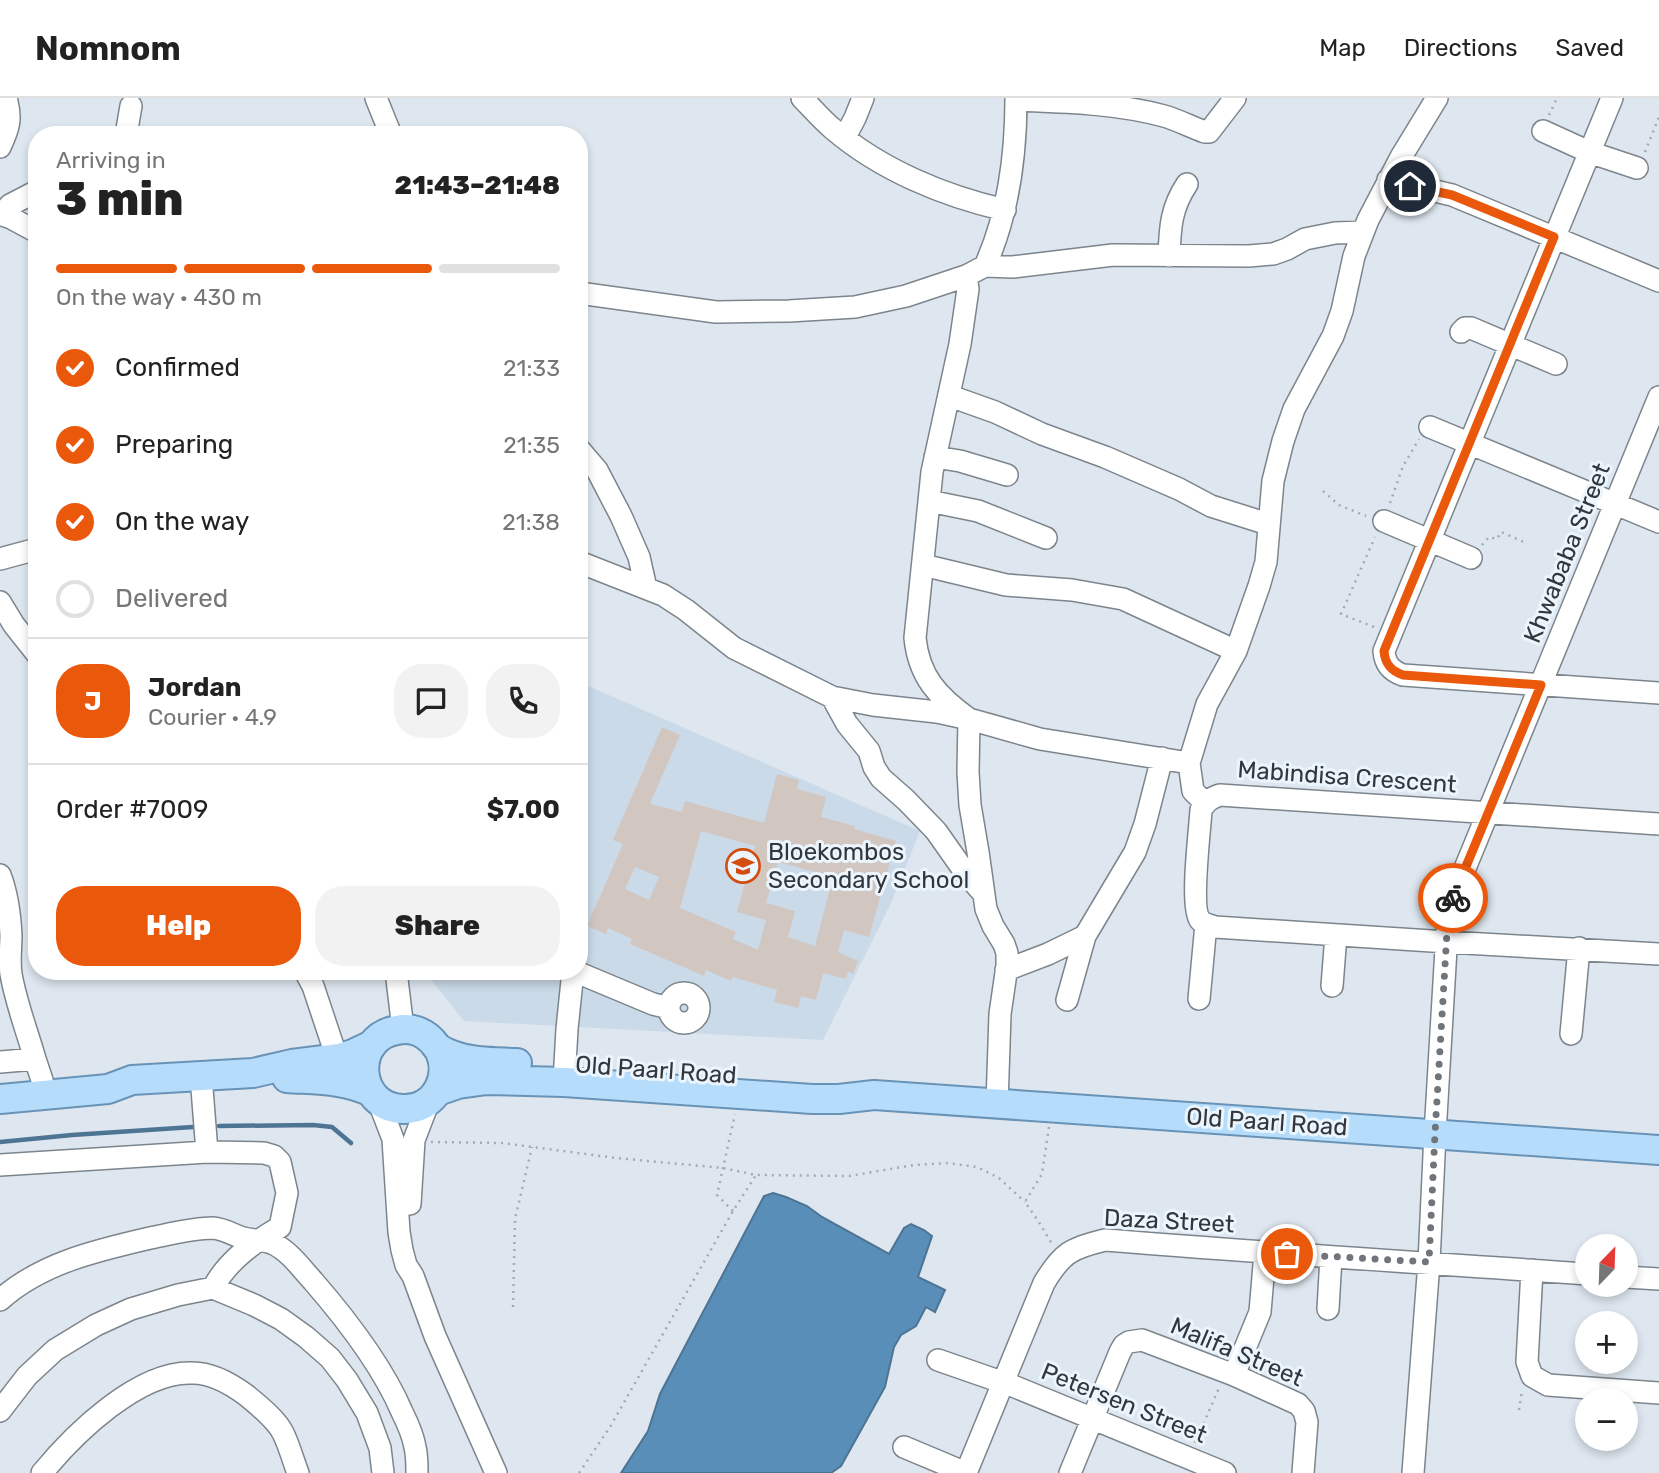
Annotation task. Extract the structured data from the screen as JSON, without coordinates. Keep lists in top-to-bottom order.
{
  "streets": {
    "main road": ["Old Paarl Road"],
    "street": [
      "Khwababa Street",
      "Mabindisa Crescent",
      "Daza Street",
      "Malifa Street",
      "Petersen Street"
    ]
  },
  "crossings": [
    ["Khwababa Street", "Mabindisa Crescent"],
    ["Khwababa Street", "Old Paarl Road"],
    ["Khwababa Street", "Daza Street"],
    ["Malifa Street", "Petersen Street"]
  ],
  "places": {
    "school or university": ["Bloekombos Secondary School"]
  },
  "north": "top right",
  "page": {
    "header": "Nomnom",
    "nav": ["Map", "Directions", "Saved"],
    "heading": ["3 min", "Arriving in", "21:43–21:48"],
    "panel": [
      "Jordan",
      "Courier · 4.9",
      "Order #7009",
      "$7.00"
    ],
    "bar": "On the way · 430 m",
    "list": [
      ["Confirmed", "21:33"],
      ["Preparing", "21:35"],
      ["On the way", "21:38"],
      "Delivered"
    ],
    "round": "J",
    "buttons": ["Help", "Share"],
    "map_buttons": ["+", "−"]
  }
}
